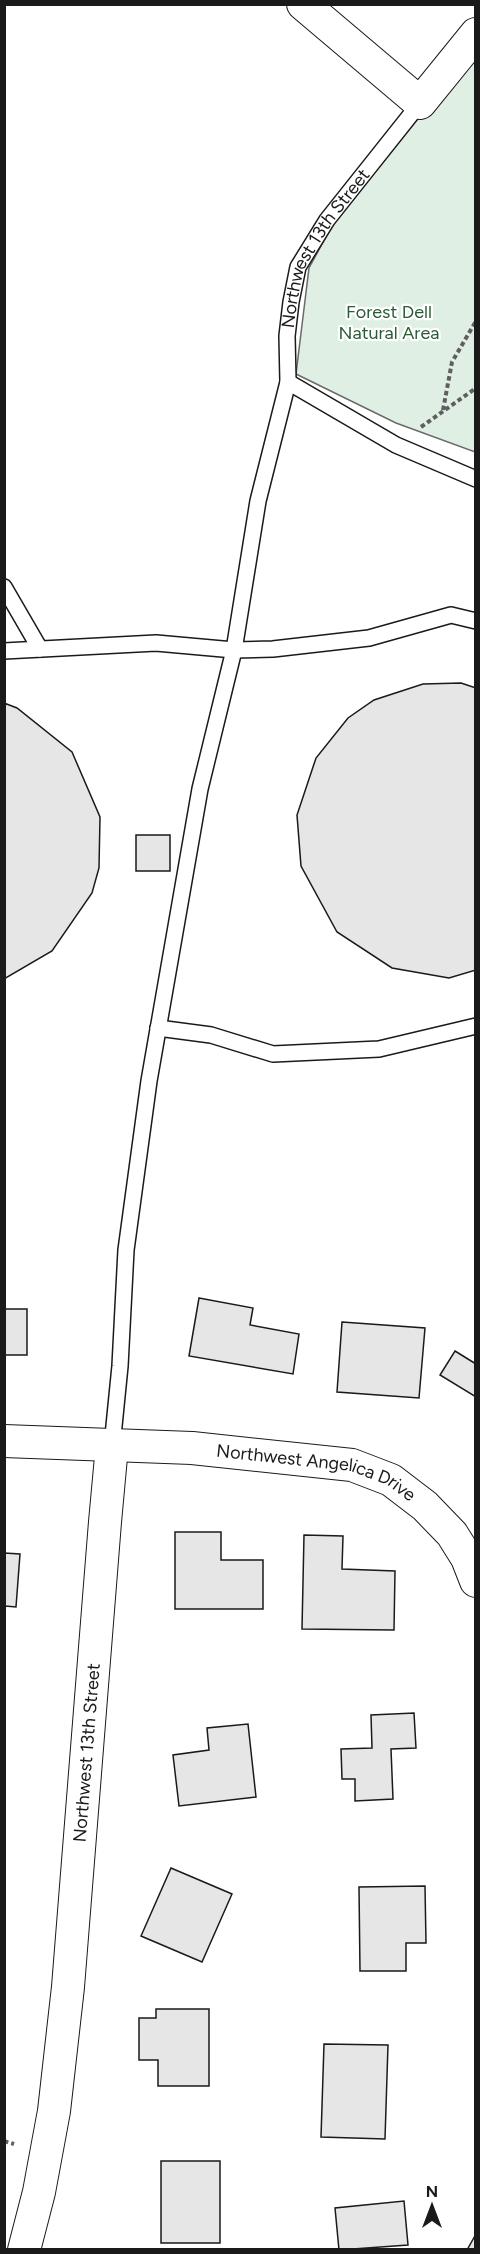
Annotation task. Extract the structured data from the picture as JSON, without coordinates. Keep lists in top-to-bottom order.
{
  "streets": {
    "street": ["Northwest 13th Street", "Northwest Angelica Drive"]
  },
  "crossings": [
    ["Northwest 13th Street", "Northwest Angelica Drive"]
  ],
  "parks": ["Forest Dell Natural Area"],
  "north": "top"
}
